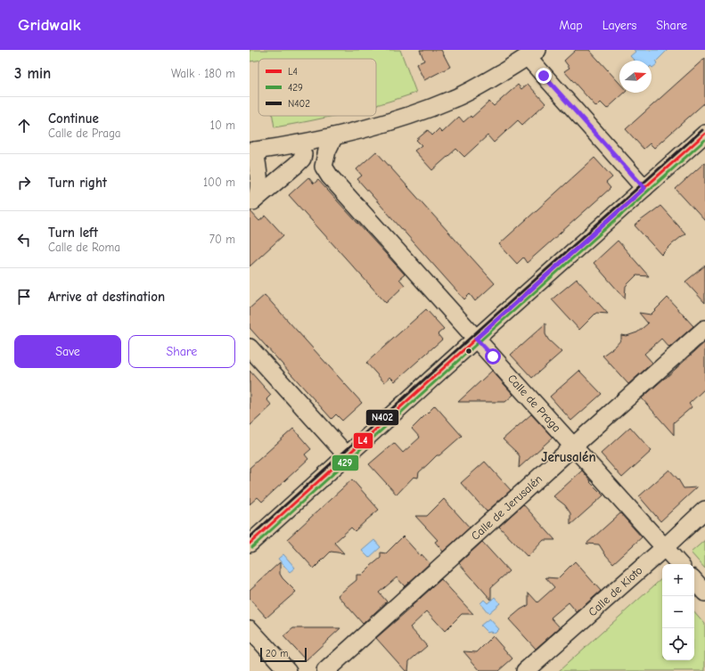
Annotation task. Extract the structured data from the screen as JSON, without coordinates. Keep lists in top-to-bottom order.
{
  "streets": {
    "street": ["Calle de Praga", "Calle de Jerusalén", "Calle de Kioto"]
  },
  "crossings": [
    ["Calle de Praga", "Calle de Jerusalén"],
    ["Calle de Praga", "Calle de Kioto"]
  ],
  "districts": ["Jerusalén"],
  "lines": ["transit line N402", "transit line L4", "transit line 429"],
  "legend": ["L4", "429", "N402"],
  "scale_bar": "20 m",
  "north": "right",
  "page": {
    "header": "Gridwalk",
    "nav": ["Map", "Layers", "Share"],
    "heading": ["3 min", "Walk · 180 m"],
    "list": [
      ["Continue", "Calle de Praga", "10 m"],
      ["Turn right", "100 m"],
      ["Turn left", "Calle de Roma", "70 m"],
      "Arrive at destination"
    ],
    "buttons": ["Save", "Share"],
    "map_buttons": ["+", "−"],
    "scale": "20 m"
  }
}
